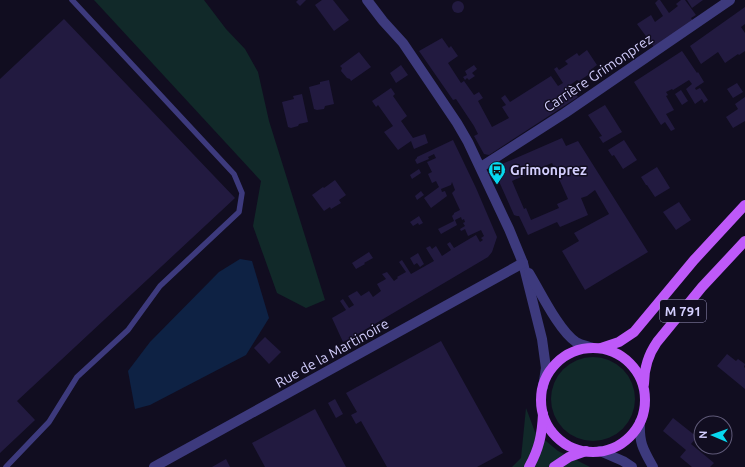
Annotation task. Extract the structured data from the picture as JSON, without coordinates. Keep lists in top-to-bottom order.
{
  "streets": {
    "main road": ["M 791"],
    "street": ["Carrière Grimonprez", "Rue de la Martinoire"]
  },
  "places": {
    "bus stop": ["Grimonprez"]
  },
  "north": "left"
}
